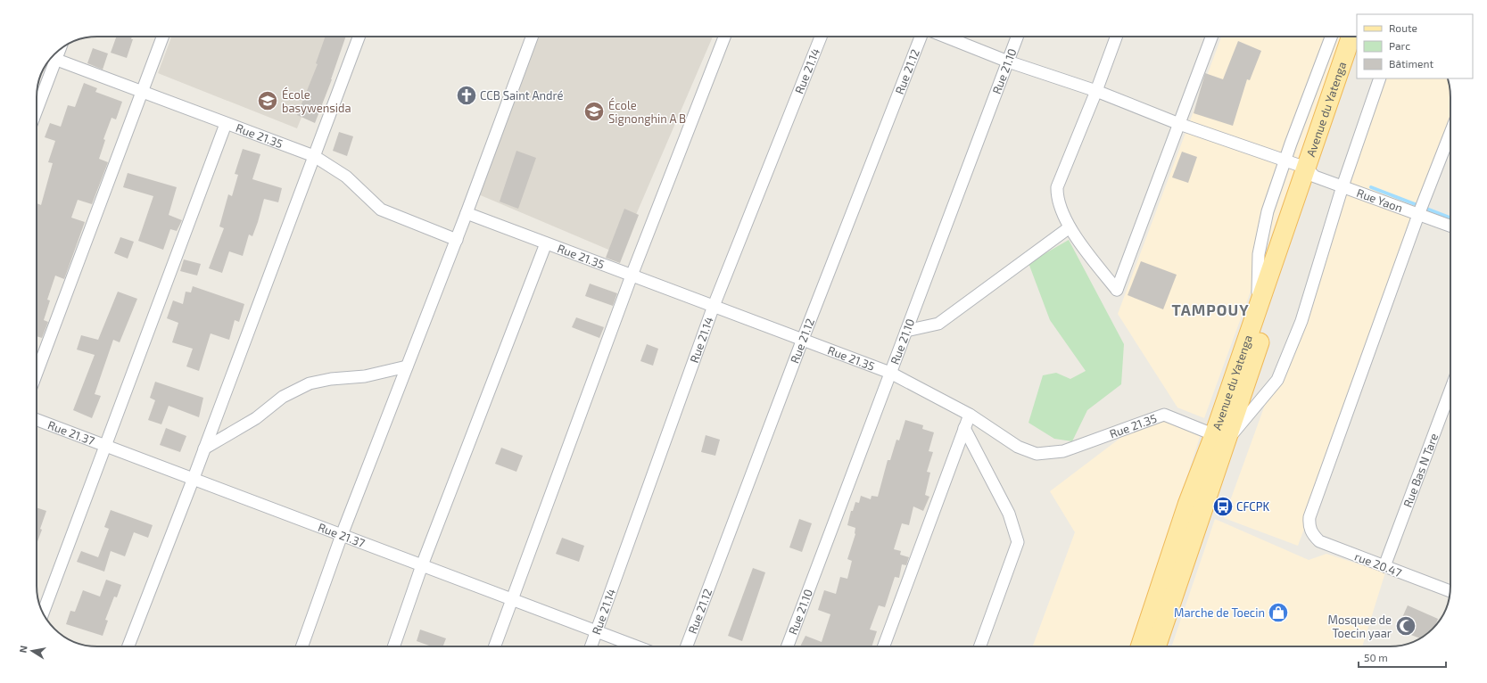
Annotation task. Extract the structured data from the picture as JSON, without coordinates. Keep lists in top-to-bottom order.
{
  "streets": {
    "main road": ["Avenue du Yatenga"],
    "street": [
      "Rue 21.14",
      "Rue 21.12",
      "Rue 21.10",
      "Rue 21.35",
      "Rue Yaon",
      "Rue 21.37",
      "Rue Bas N Tare",
      "rue 20.47"
    ]
  },
  "crossings": [
    ["Rue 21.14", "Rue 21.35"],
    ["Rue 21.14", "Rue 21.37"],
    ["Rue 21.12", "Rue 21.35"],
    ["Rue 21.10", "Rue 21.35"],
    ["Rue 21.10", "Rue Yaon"],
    ["Avenue du Yatenga", "Rue 21.35"],
    ["Avenue du Yatenga", "Rue Yaon"],
    ["Rue Yaon", "rue 20.47"],
    ["Rue Bas N Tare", "rue 20.47"]
  ],
  "districts": ["TAMPOUY"],
  "places": {
    "church": ["CCB Saint André"],
    "school or university": ["École basywensida", "École Signonghin A B"],
    "bus stop": ["CFCPK"],
    "shop": ["Marche de Toecin"],
    "mosque": ["Mosquee de Toecin yaar"]
  },
  "legend": ["Route", "Parc", "Bâtiment"],
  "scale_bar": "50 m",
  "north": "left"
}
